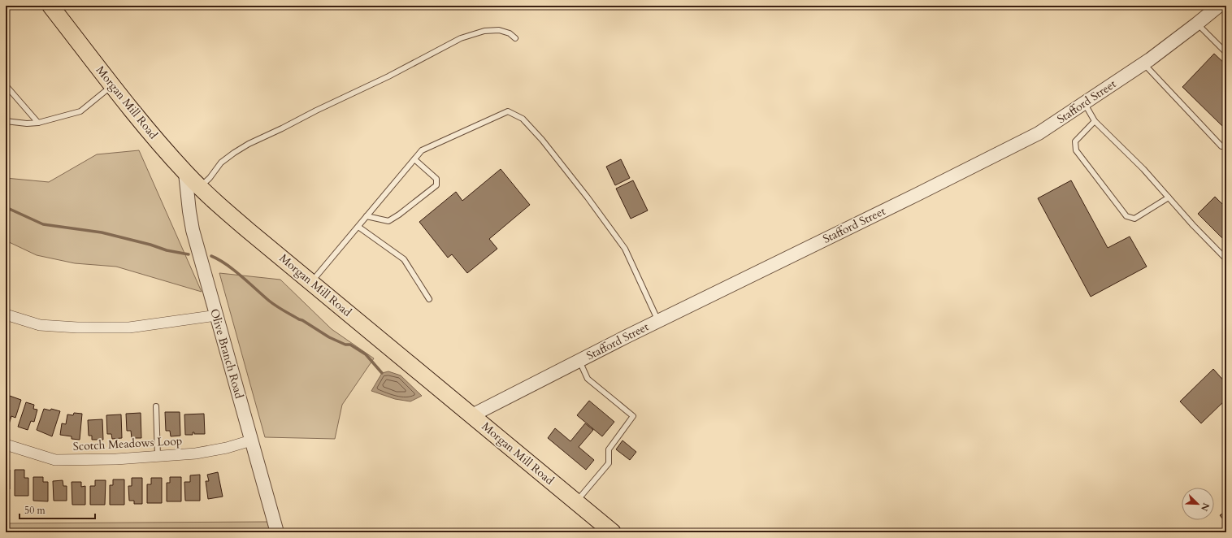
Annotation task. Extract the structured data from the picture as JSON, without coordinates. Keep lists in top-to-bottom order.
{
  "streets": {
    "main road": ["Morgan Mill Road"],
    "street": ["Stafford Street", "Olive Branch Road", "Scotch Meadows Loop"]
  },
  "crossings": [
    ["Stafford Street", "Morgan Mill Road"],
    ["Morgan Mill Road", "Olive Branch Road"],
    ["Olive Branch Road", "Scotch Meadows Loop"]
  ],
  "scale_bar": "50 m",
  "north": "bottom right"
}
